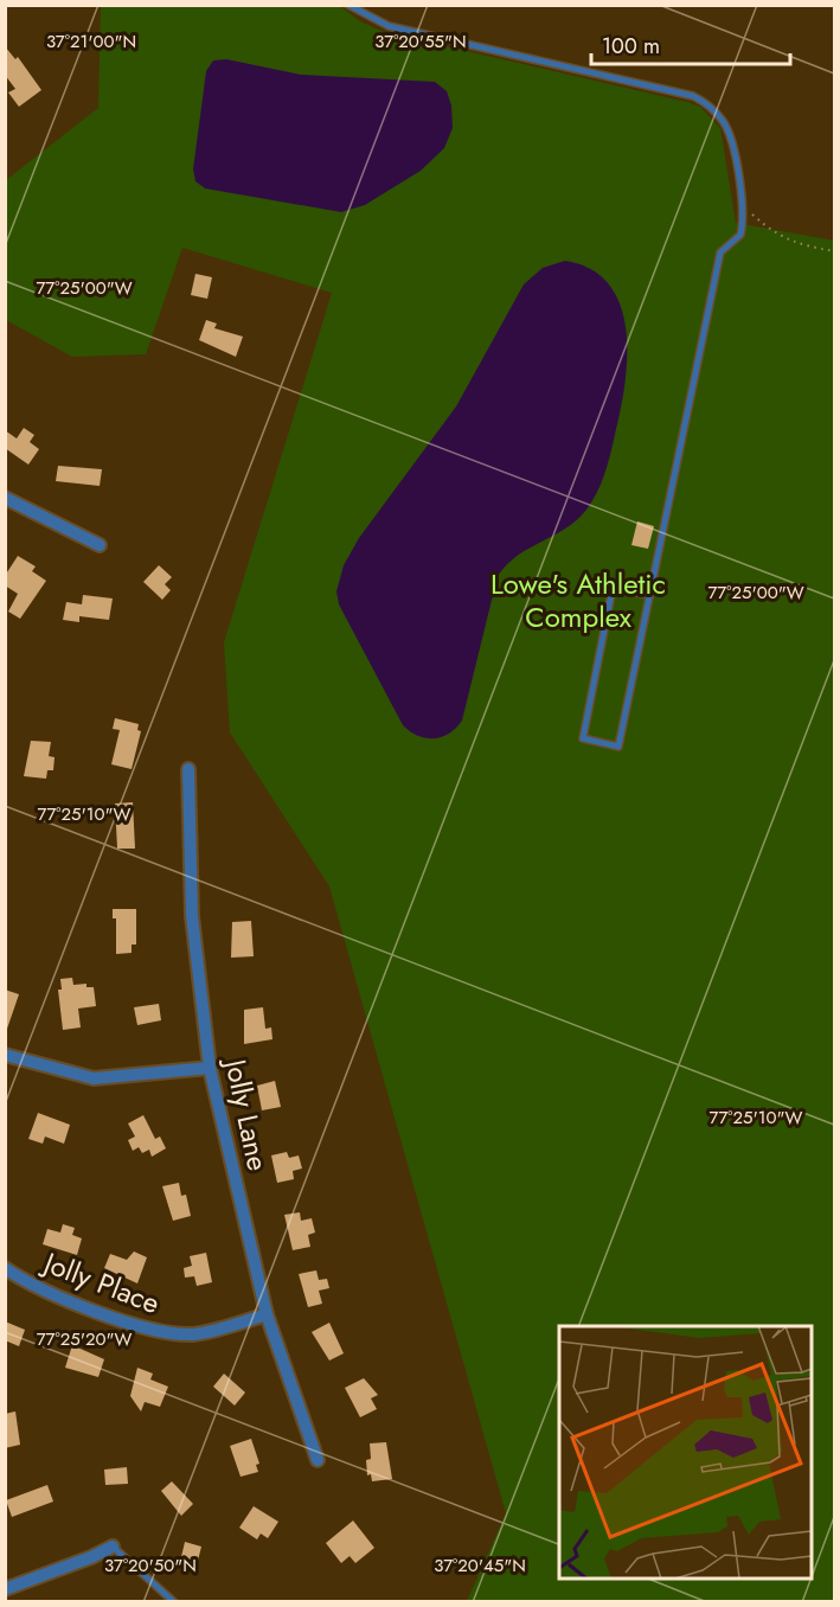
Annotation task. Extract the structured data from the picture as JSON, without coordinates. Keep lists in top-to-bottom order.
{
  "streets": {
    "street": ["Jolly Lane", "Jolly Place"]
  },
  "crossings": [
    ["Jolly Lane", "Jolly Place"]
  ],
  "parks": ["Lowe's Athletic Complex"],
  "scale_bar": "100 m",
  "coordinates": [
    "37°20'55\"N",
    "37°21'00\"N",
    "77°25'00\"W",
    "77°25'10\"W",
    "77°25'20\"W",
    "37°20'50\"N",
    "37°20'45\"N"
  ]
}
